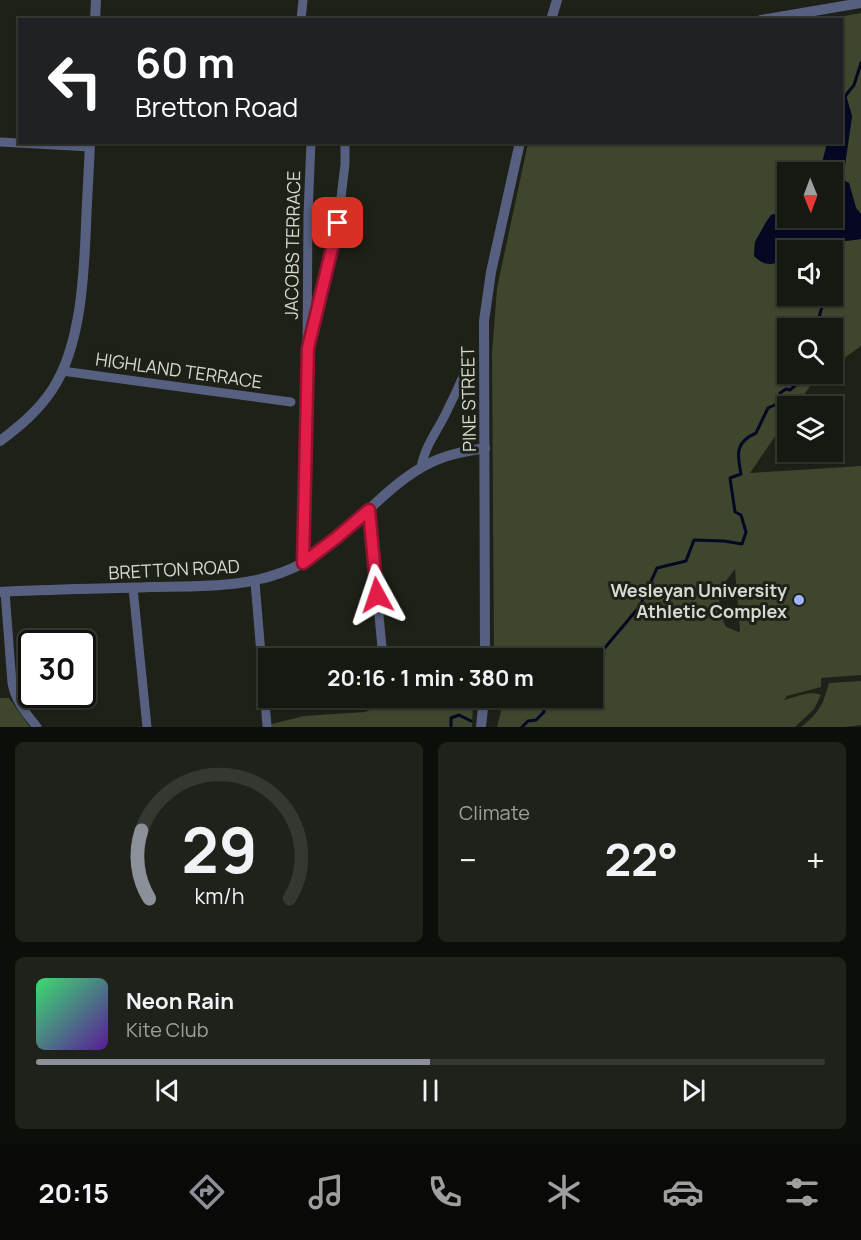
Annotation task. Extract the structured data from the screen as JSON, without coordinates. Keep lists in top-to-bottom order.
{
  "streets": {
    "street": [
      "JACOBS TERRACE",
      "HIGHLAND TERRACE",
      "PINE STREET",
      "BRETTON ROAD"
    ]
  },
  "crossings": [
    ["JACOBS TERRACE", "BRETTON ROAD"],
    ["PINE STREET", "BRETTON ROAD"]
  ],
  "places": ["Wesleyan University Athletic Complex"],
  "north": "bottom",
  "page": {
    "turn": ["60 m", "Bretton Road"],
    "limit": "30",
    "trip": "20:16 · 1 min · 380 m",
    "tile": "Climate",
    "heat": ["−", "22°", "+"],
    "song": ["Neon Rain", "Kite Club"],
    "tabs": "20:15",
    "gauge": ["29", "km/h"]
  }
}
